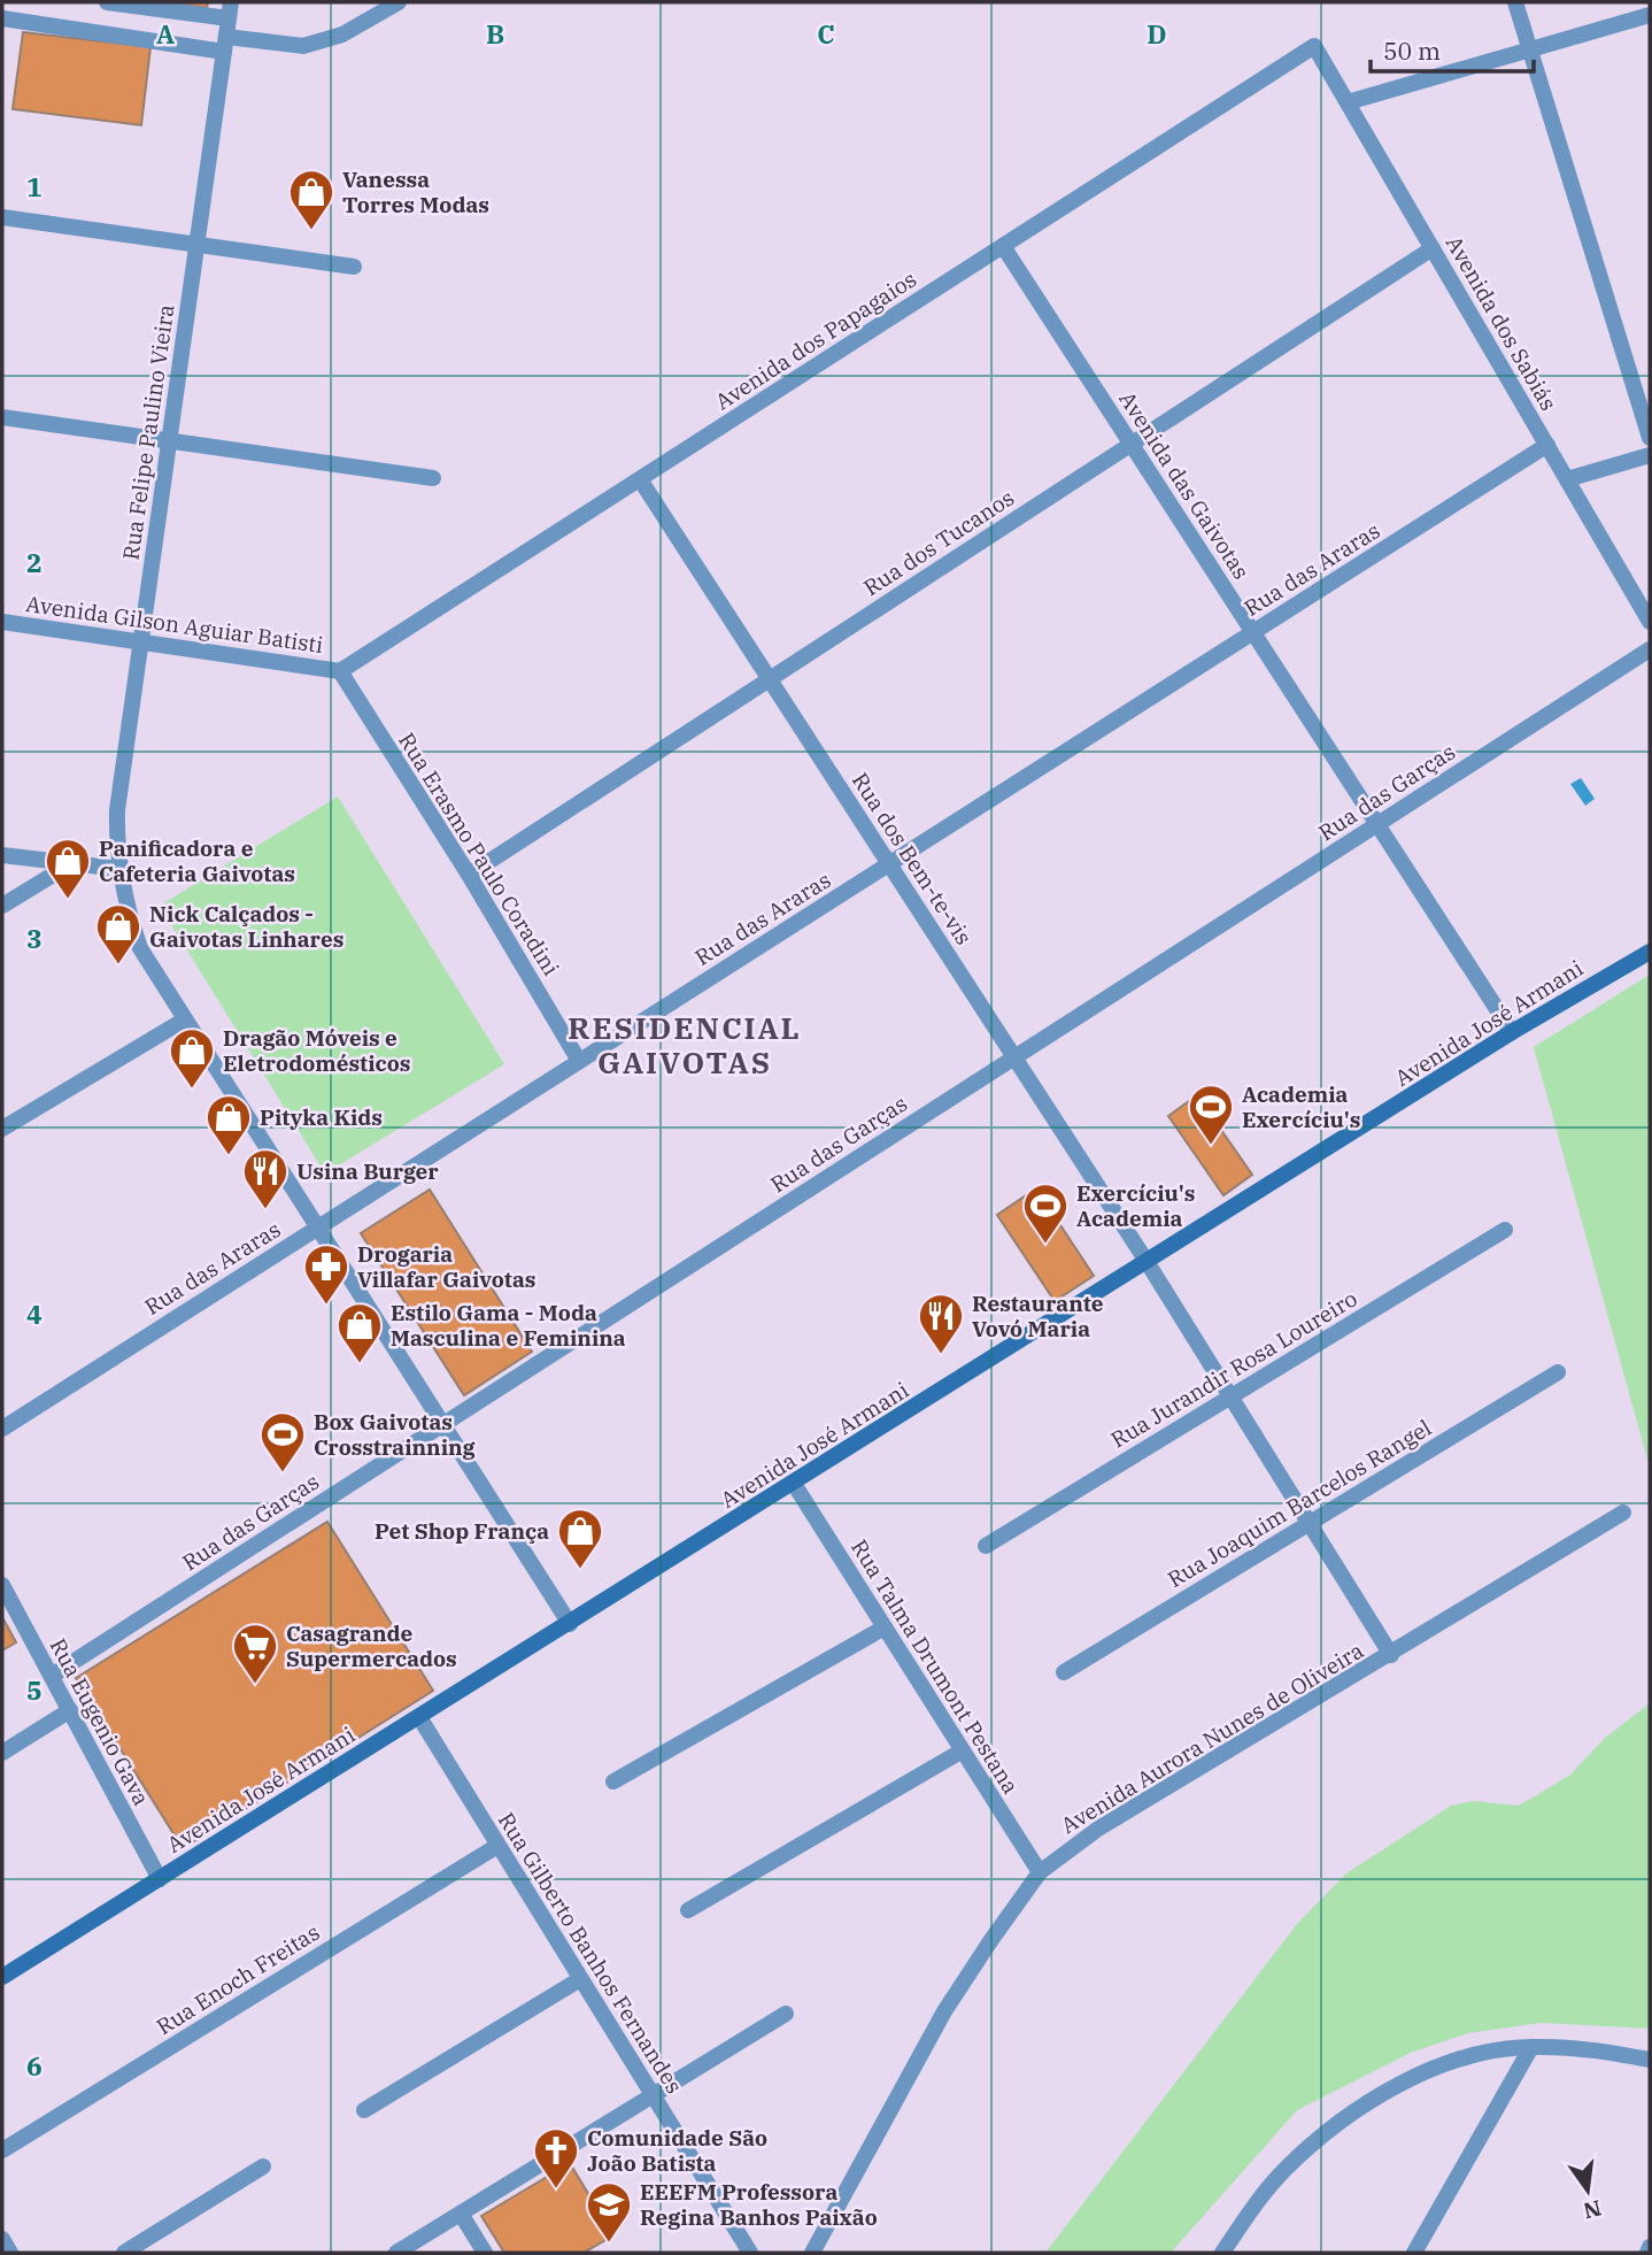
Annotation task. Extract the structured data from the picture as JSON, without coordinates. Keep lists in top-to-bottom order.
{
  "streets": {
    "main road": ["Avenida José Armani"],
    "street": [
      "Avenida dos Sabiás",
      "Avenida dos Papagaios",
      "Rua Felipe Paulino Vieira",
      "Avenida das Gaivotas",
      "Rua dos Tucanos",
      "Rua das Araras",
      "Avenida Gilson Aguiar Batisti",
      "Rua das Garças",
      "Rua Erasmo Paulo Coradini",
      "Rua dos Bem-te-vis",
      "Rua Jurandir Rosa Loureiro",
      "Rua Joaquim Barcelos Rangel",
      "Rua Talma Drumont Pestana",
      "Rua Eugenio Gava",
      "Avenida Aurora Nunes de Oliveira",
      "Rua Gilberto Banhos Fernandes",
      "Rua Enoch Freitas"
    ]
  },
  "crossings": [
    ["Avenida dos Sabiás", "Avenida dos Papagaios"],
    ["Avenida dos Sabiás", "Rua dos Tucanos"],
    ["Avenida dos Sabiás", "Rua das Araras"],
    ["Avenida dos Papagaios", "Avenida das Gaivotas"],
    ["Avenida dos Papagaios", "Avenida Gilson Aguiar Batisti"],
    ["Avenida dos Papagaios", "Rua Erasmo Paulo Coradini"],
    ["Avenida dos Papagaios", "Rua dos Bem-te-vis"],
    ["Rua Felipe Paulino Vieira", "Rua das Araras"],
    ["Rua Felipe Paulino Vieira", "Avenida Gilson Aguiar Batisti"],
    ["Rua Felipe Paulino Vieira", "Rua das Garças"],
    ["Rua Felipe Paulino Vieira", "Avenida José Armani"],
    ["Avenida das Gaivotas", "Rua dos Tucanos"],
    ["Avenida das Gaivotas", "Rua das Araras"],
    ["Avenida das Gaivotas", "Rua das Garças"],
    ["Avenida das Gaivotas", "Avenida José Armani"],
    ["Rua dos Tucanos", "Rua Erasmo Paulo Coradini"],
    ["Rua dos Tucanos", "Rua dos Bem-te-vis"],
    ["Rua das Araras", "Rua Erasmo Paulo Coradini"],
    ["Rua das Araras", "Rua dos Bem-te-vis"],
    ["Avenida Gilson Aguiar Batisti", "Rua Erasmo Paulo Coradini"],
    ["Rua das Garças", "Rua dos Bem-te-vis"],
    ["Rua das Garças", "Rua Eugenio Gava"],
    ["Rua dos Bem-te-vis", "Avenida José Armani"],
    ["Rua dos Bem-te-vis", "Rua Jurandir Rosa Loureiro"],
    ["Rua dos Bem-te-vis", "Rua Joaquim Barcelos Rangel"],
    ["Rua dos Bem-te-vis", "Avenida Aurora Nunes de Oliveira"],
    ["Avenida José Armani", "Rua Talma Drumont Pestana"],
    ["Avenida José Armani", "Rua Eugenio Gava"],
    ["Avenida José Armani", "Rua Gilberto Banhos Fernandes"],
    ["Rua Talma Drumont Pestana", "Avenida Aurora Nunes de Oliveira"],
    ["Rua Gilberto Banhos Fernandes", "Rua Enoch Freitas"]
  ],
  "districts": ["RESIDENCIAL GAIVOTAS"],
  "places": {
    "shop": [
      "Vanessa Torres Modas",
      "Panificadora e Cafeteria Gaivotas",
      "Nick Calçados - Gaivotas Linhares",
      "Dragão Móveis e Eletrodomésticos",
      "Pityka Kids",
      "Estilo Gama - Moda Masculina e Feminina",
      "Pet Shop França"
    ],
    "sports": ["Academia Exercíciu's", "Exercíciu's Academia", "Box Gaivotas Crosstrainning"],
    "restaurant": ["Usina Burger", "Restaurante Vovó Maria"],
    "pharmacy": ["Drogaria Villafar Gaivotas"],
    "supermarket": ["Casagrande Supermercados"],
    "church": ["Comunidade São João Batista"],
    "school or university": ["EEEFM Professora Regina Banhos Paixão"]
  },
  "scale_bar": "50 m",
  "north": "bottom",
  "grid": {
    "columns": [
      "A",
      "B",
      "C",
      "D"
    ],
    "rows": [
      "1",
      "2",
      "3",
      "4",
      "5",
      "6"
    ]
  }
}
